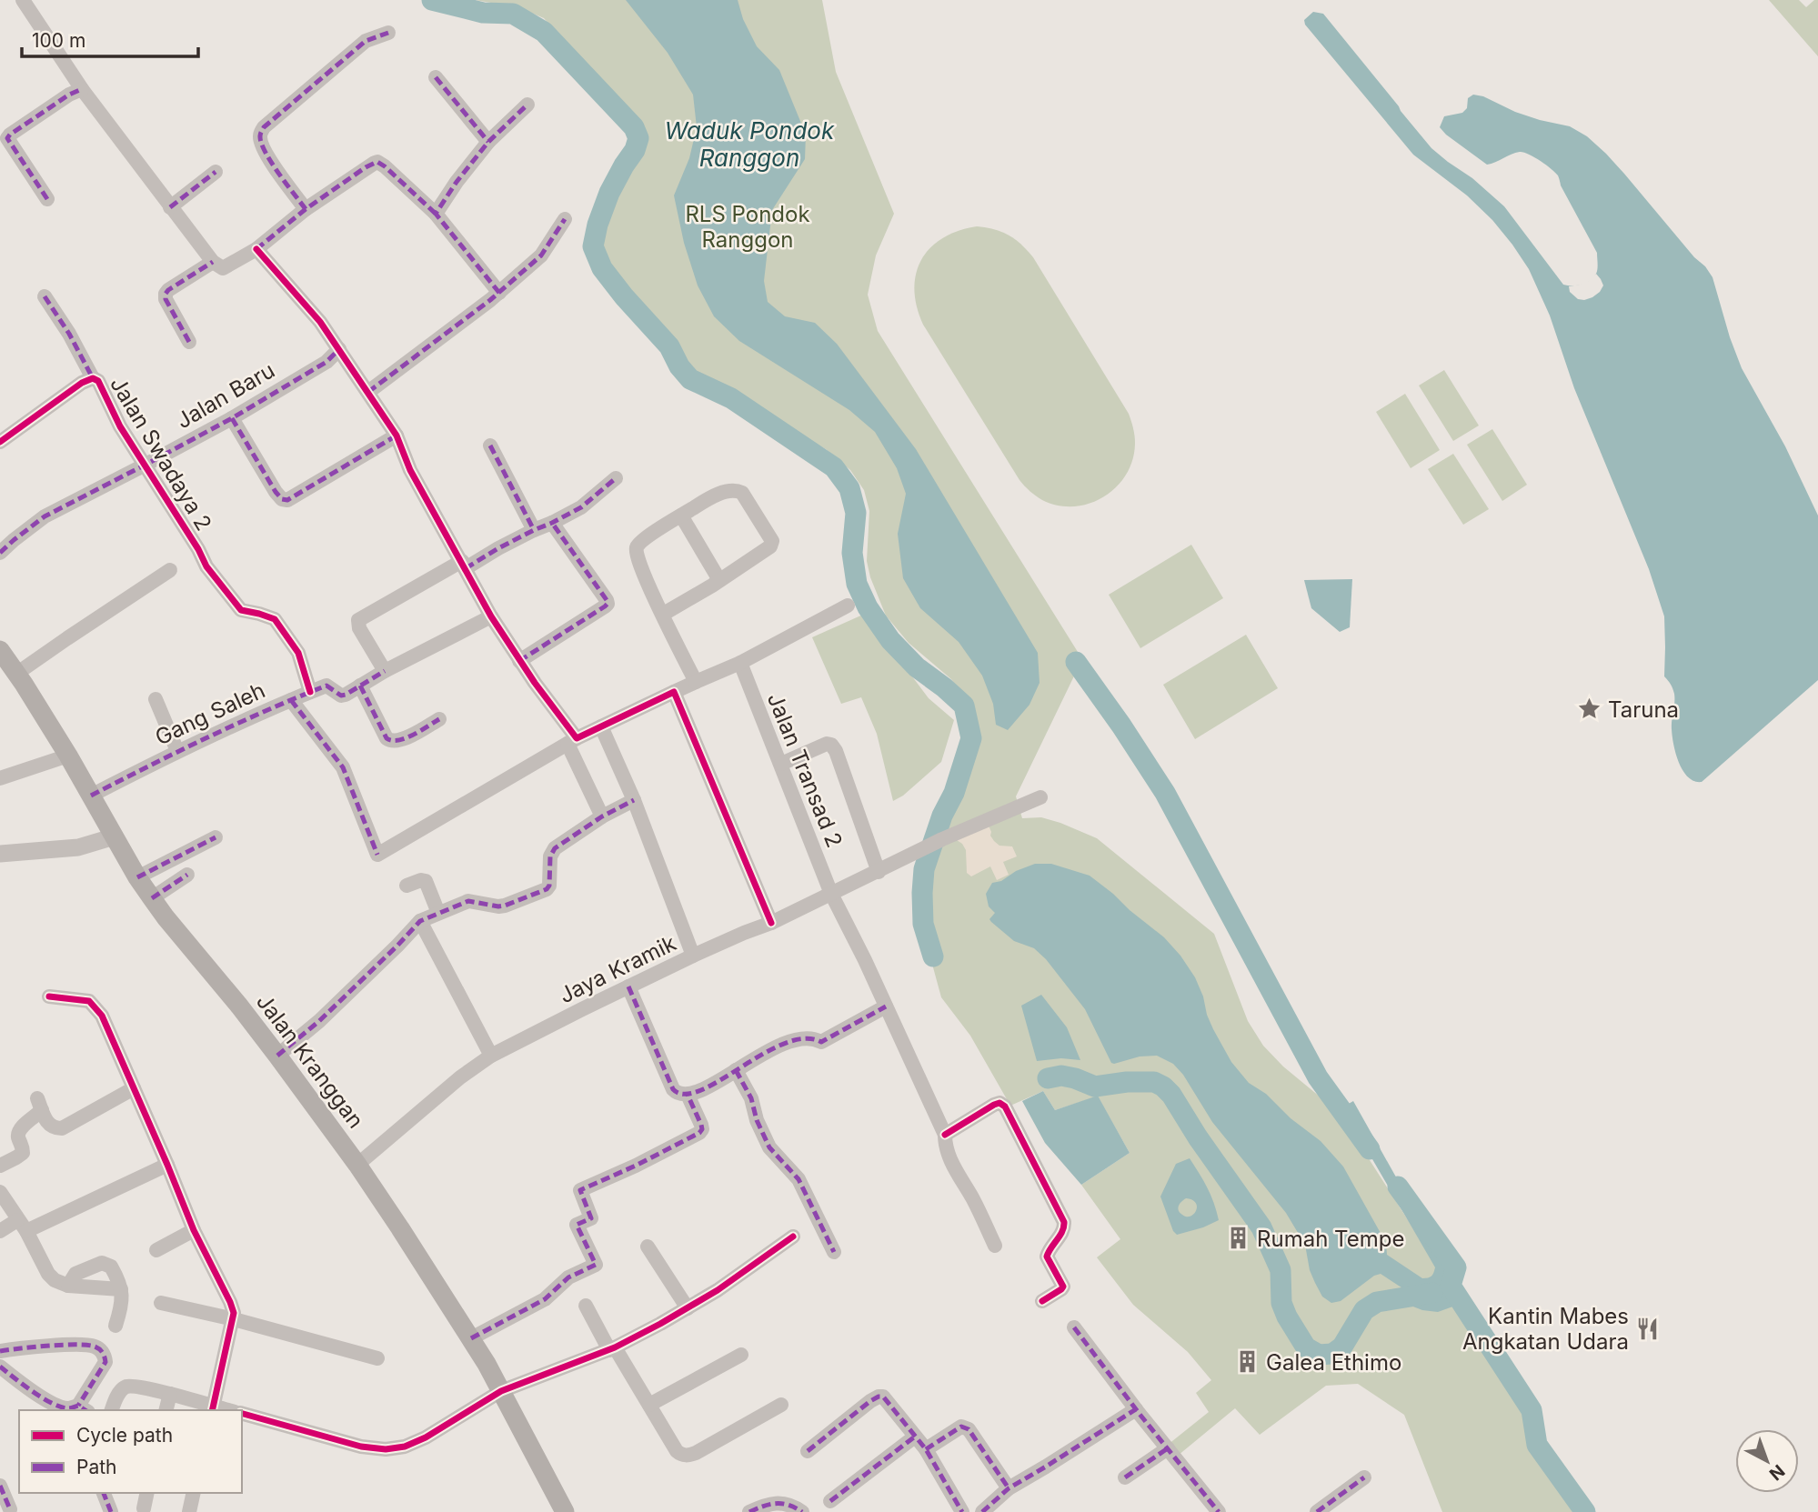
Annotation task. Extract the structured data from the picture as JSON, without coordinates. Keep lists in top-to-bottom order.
{
  "streets": {
    "main road": ["Jalan Kranggan"],
    "street": [
      "Jalan Baru",
      "Jalan Swadaya 2",
      "Gang Saleh",
      "Jalan Transad 2",
      "Jaya Kramik"
    ]
  },
  "crossings": [
    ["Jalan Baru", "Jalan Swadaya 2"],
    ["Gang Saleh", "Jalan Kranggan"],
    ["Jalan Transad 2", "Jaya Kramik"],
    ["Jaya Kramik", "Jalan Kranggan"]
  ],
  "water": ["Waduk Pondok Ranggon"],
  "parks": ["RLS Pondok Ranggon"],
  "places": {
    "place": ["Taruna"],
    "building": ["Rumah Tempe", "Galea Ethimo"],
    "restaurant": ["Kantin Mabes Angkatan Udara"]
  },
  "legend": ["Cycle path", "Path"],
  "scale_bar": "100 m",
  "north": "bottom right"
}
